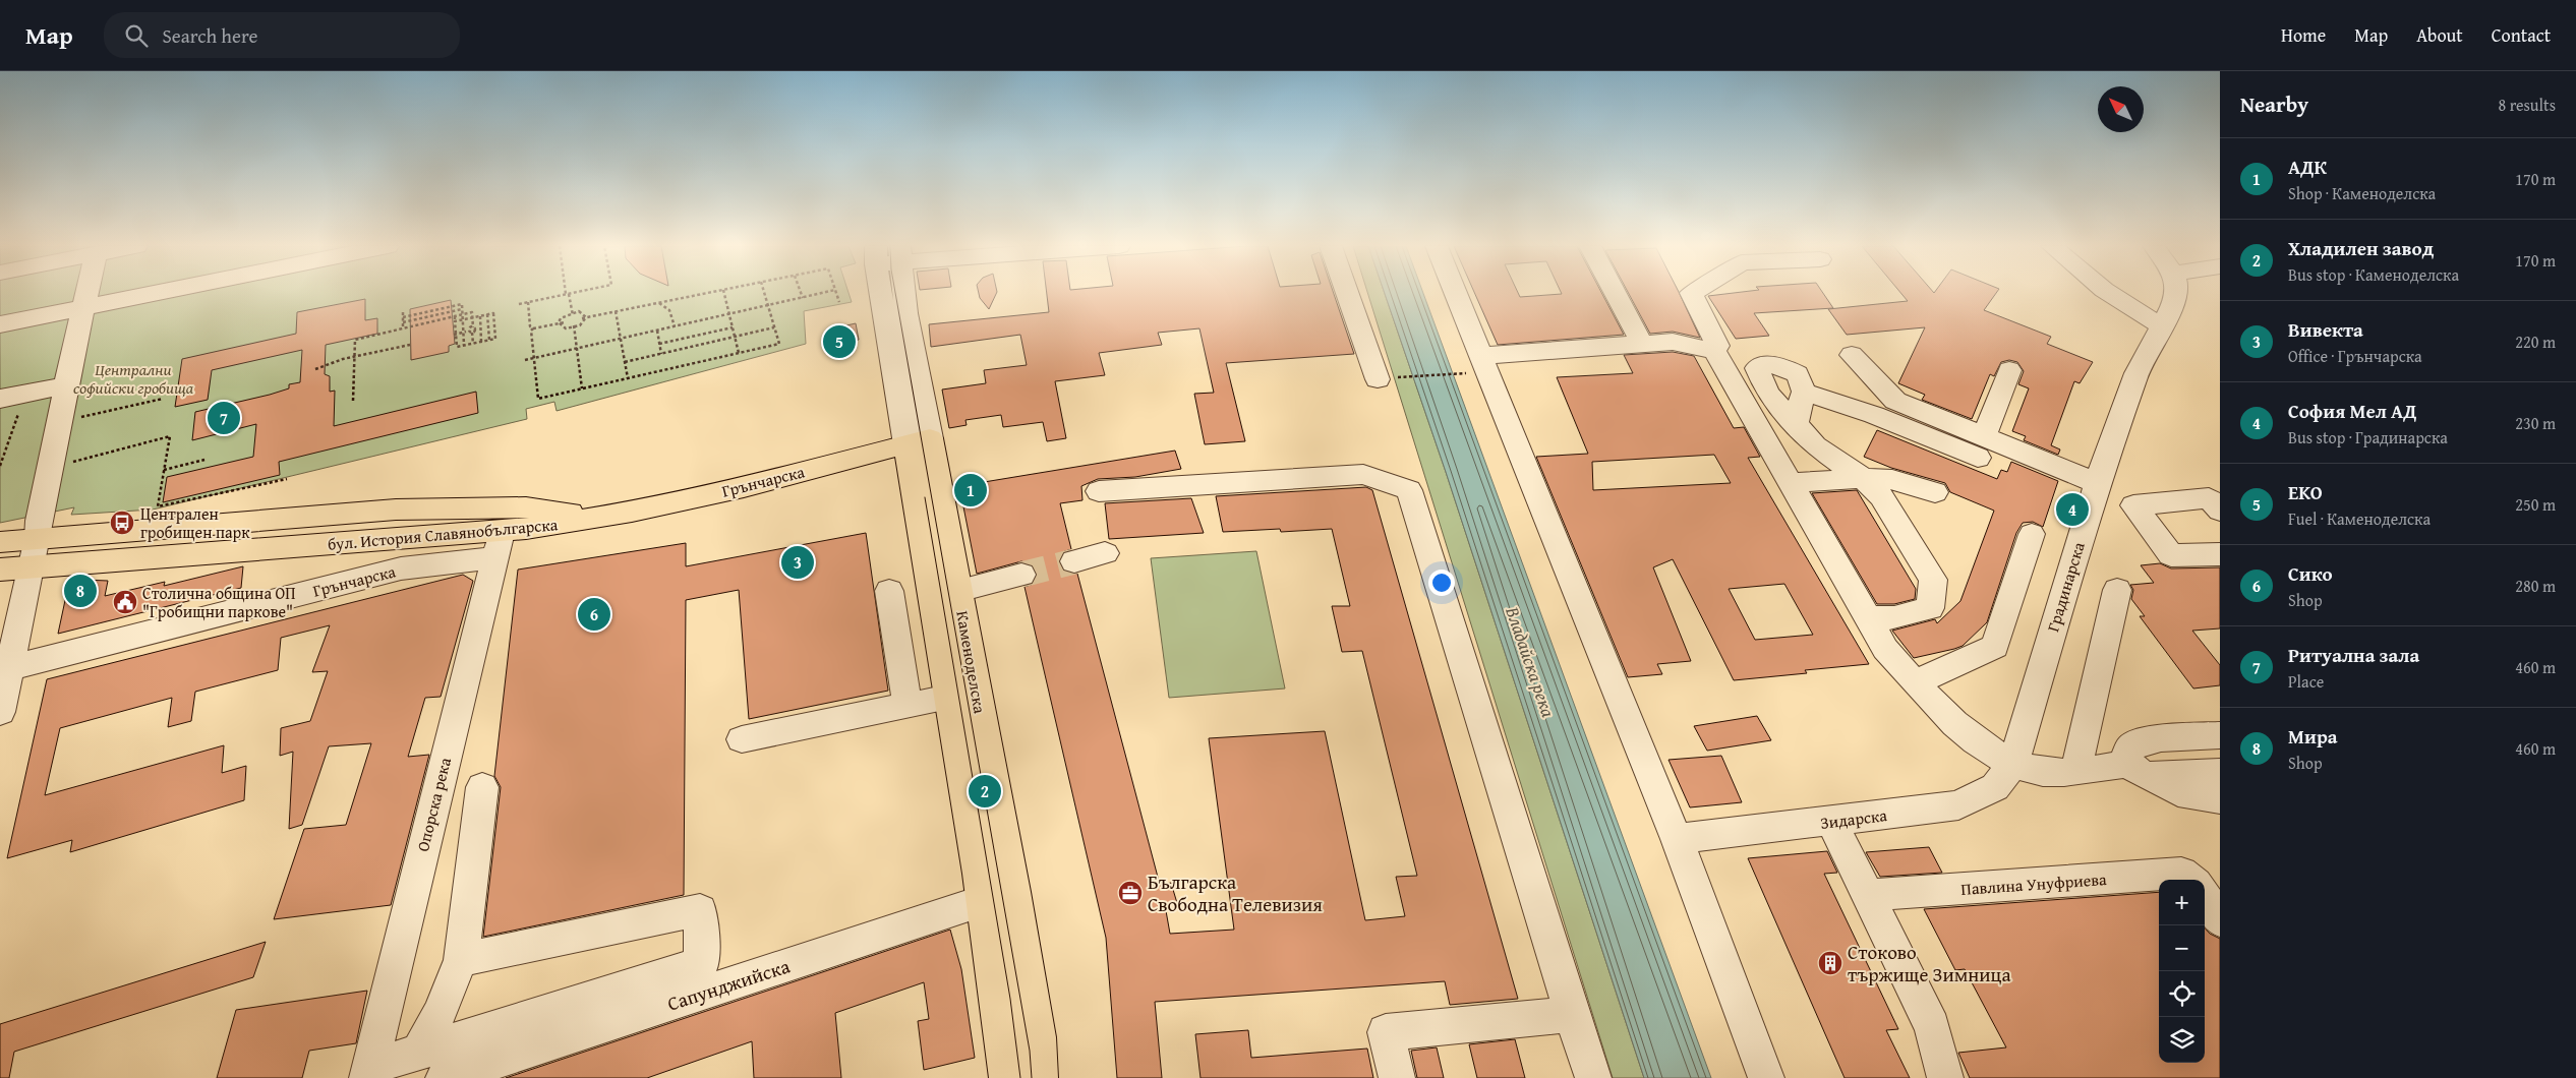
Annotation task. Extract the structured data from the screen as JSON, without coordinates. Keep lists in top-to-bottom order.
{
  "streets": {
    "main road": ["Грънчарска", "бул. История Славянобългарска", "Каменоделска"],
    "street": [
      "Градинарска",
      "Опорска река",
      "Зидарска",
      "Павлина Унуфриева",
      "Сапунджийска"
    ]
  },
  "crossings": [
    ["Грънчарска", "бул. История Славянобългарска"],
    ["Грънчарска", "Каменоделска"],
    ["Грънчарска", "Опорска река"],
    ["бул. История Славянобългарска", "Опорска река"],
    ["Градинарска", "Зидарска"],
    ["Каменоделска", "Сапунджийска"]
  ],
  "water": ["Владайска река"],
  "parks": ["Централни софийски гробища"],
  "places": {
    "bus stop": ["Централен гробищен парк"],
    "public building": ["Столична община ОП \"Гробищни паркове\""],
    "office": ["Българска Свободна Телевизия"],
    "building": ["Стоково тържище Зимница"]
  },
  "north": "top left",
  "page": {
    "header": "Map",
    "search": "Search here",
    "nav": [
      "Home",
      "Map",
      "About",
      "Contact"
    ],
    "heading": ["Nearby", "8 results"],
    "list": [
      {
        "mark": "1",
        "name": "АДК",
        "note": "Shop · Каменоделска",
        "value": "170 m"
      },
      {
        "mark": "2",
        "name": "Хладилен завод",
        "note": "Bus stop · Каменоделска",
        "value": "170 m"
      },
      {
        "mark": "3",
        "name": "Вивекта",
        "note": "Office · Грънчарска",
        "value": "220 m"
      },
      {
        "mark": "4",
        "name": "София Мел АД",
        "note": "Bus stop · Градинарска",
        "value": "230 m"
      },
      {
        "mark": "5",
        "name": "EKO",
        "note": "Fuel · Каменоделска",
        "value": "250 m"
      },
      {
        "mark": "6",
        "name": "Сико",
        "note": "Shop",
        "value": "280 m"
      },
      {
        "mark": "7",
        "name": "Ритуална зала",
        "note": "Place",
        "value": "460 m"
      },
      {
        "mark": "8",
        "name": "Мира",
        "note": "Shop",
        "value": "460 m"
      }
    ],
    "pins": [
      "5",
      "7",
      "1",
      "4",
      "3",
      "8",
      "6",
      "2"
    ],
    "map_buttons": ["+", "−"]
  }
}
